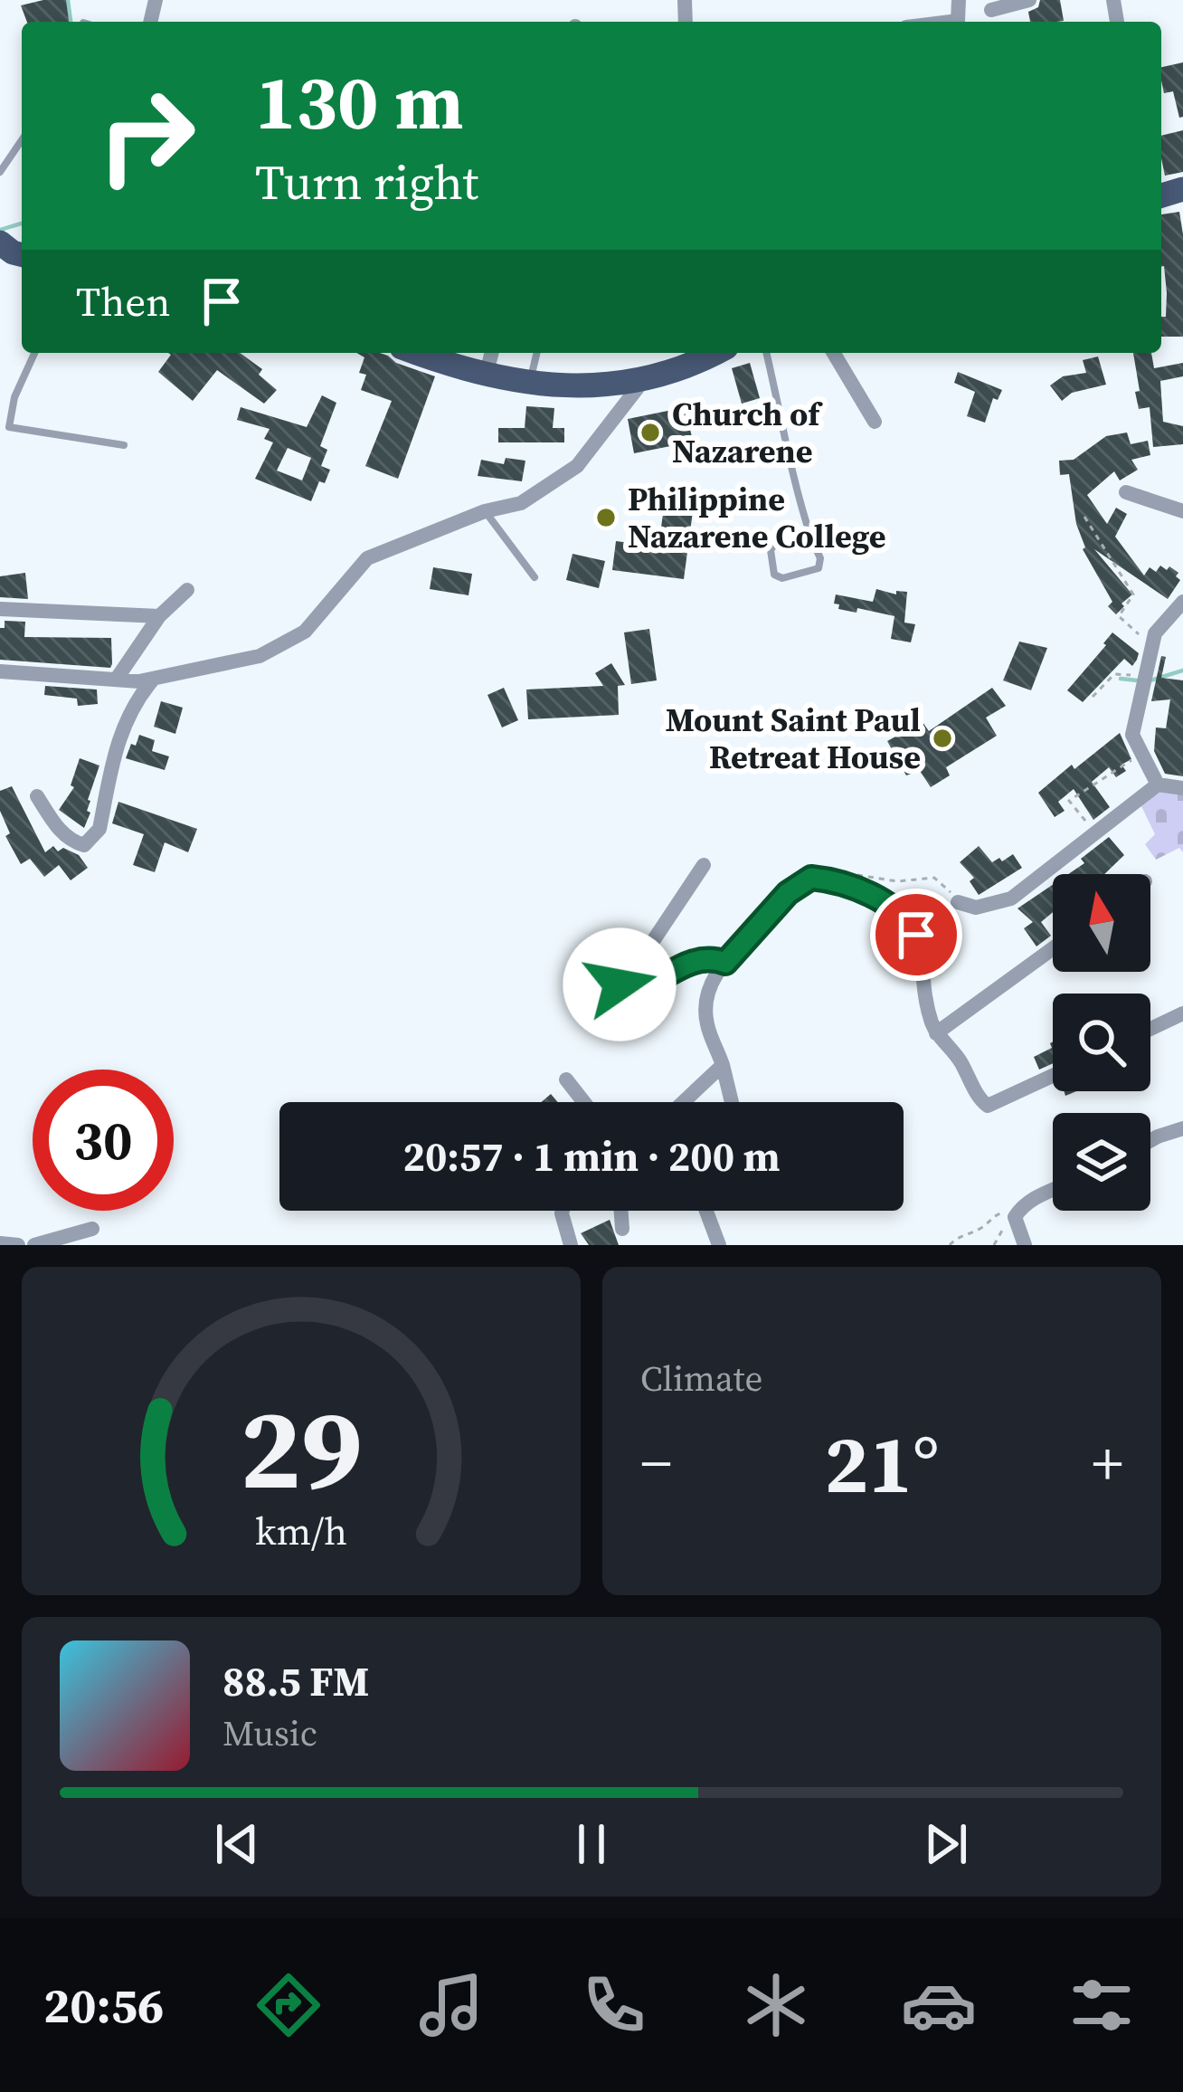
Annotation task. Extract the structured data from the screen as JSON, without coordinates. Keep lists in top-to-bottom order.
{
  "places": ["Church of Nazarene", "Philippine Nazarene College", "Mount Saint Paul Retreat House"],
  "north": "top",
  "page": {
    "turn": ["130 m", "Turn right"],
    "then": "Then",
    "limit": "30",
    "trip": "20:57 · 1 min · 200 m",
    "tile": "Climate",
    "heat": ["−", "21°", "+"],
    "song": ["88.5 FM", "Music"],
    "tabs": "20:56",
    "gauge": ["29", "km/h"]
  }
}
